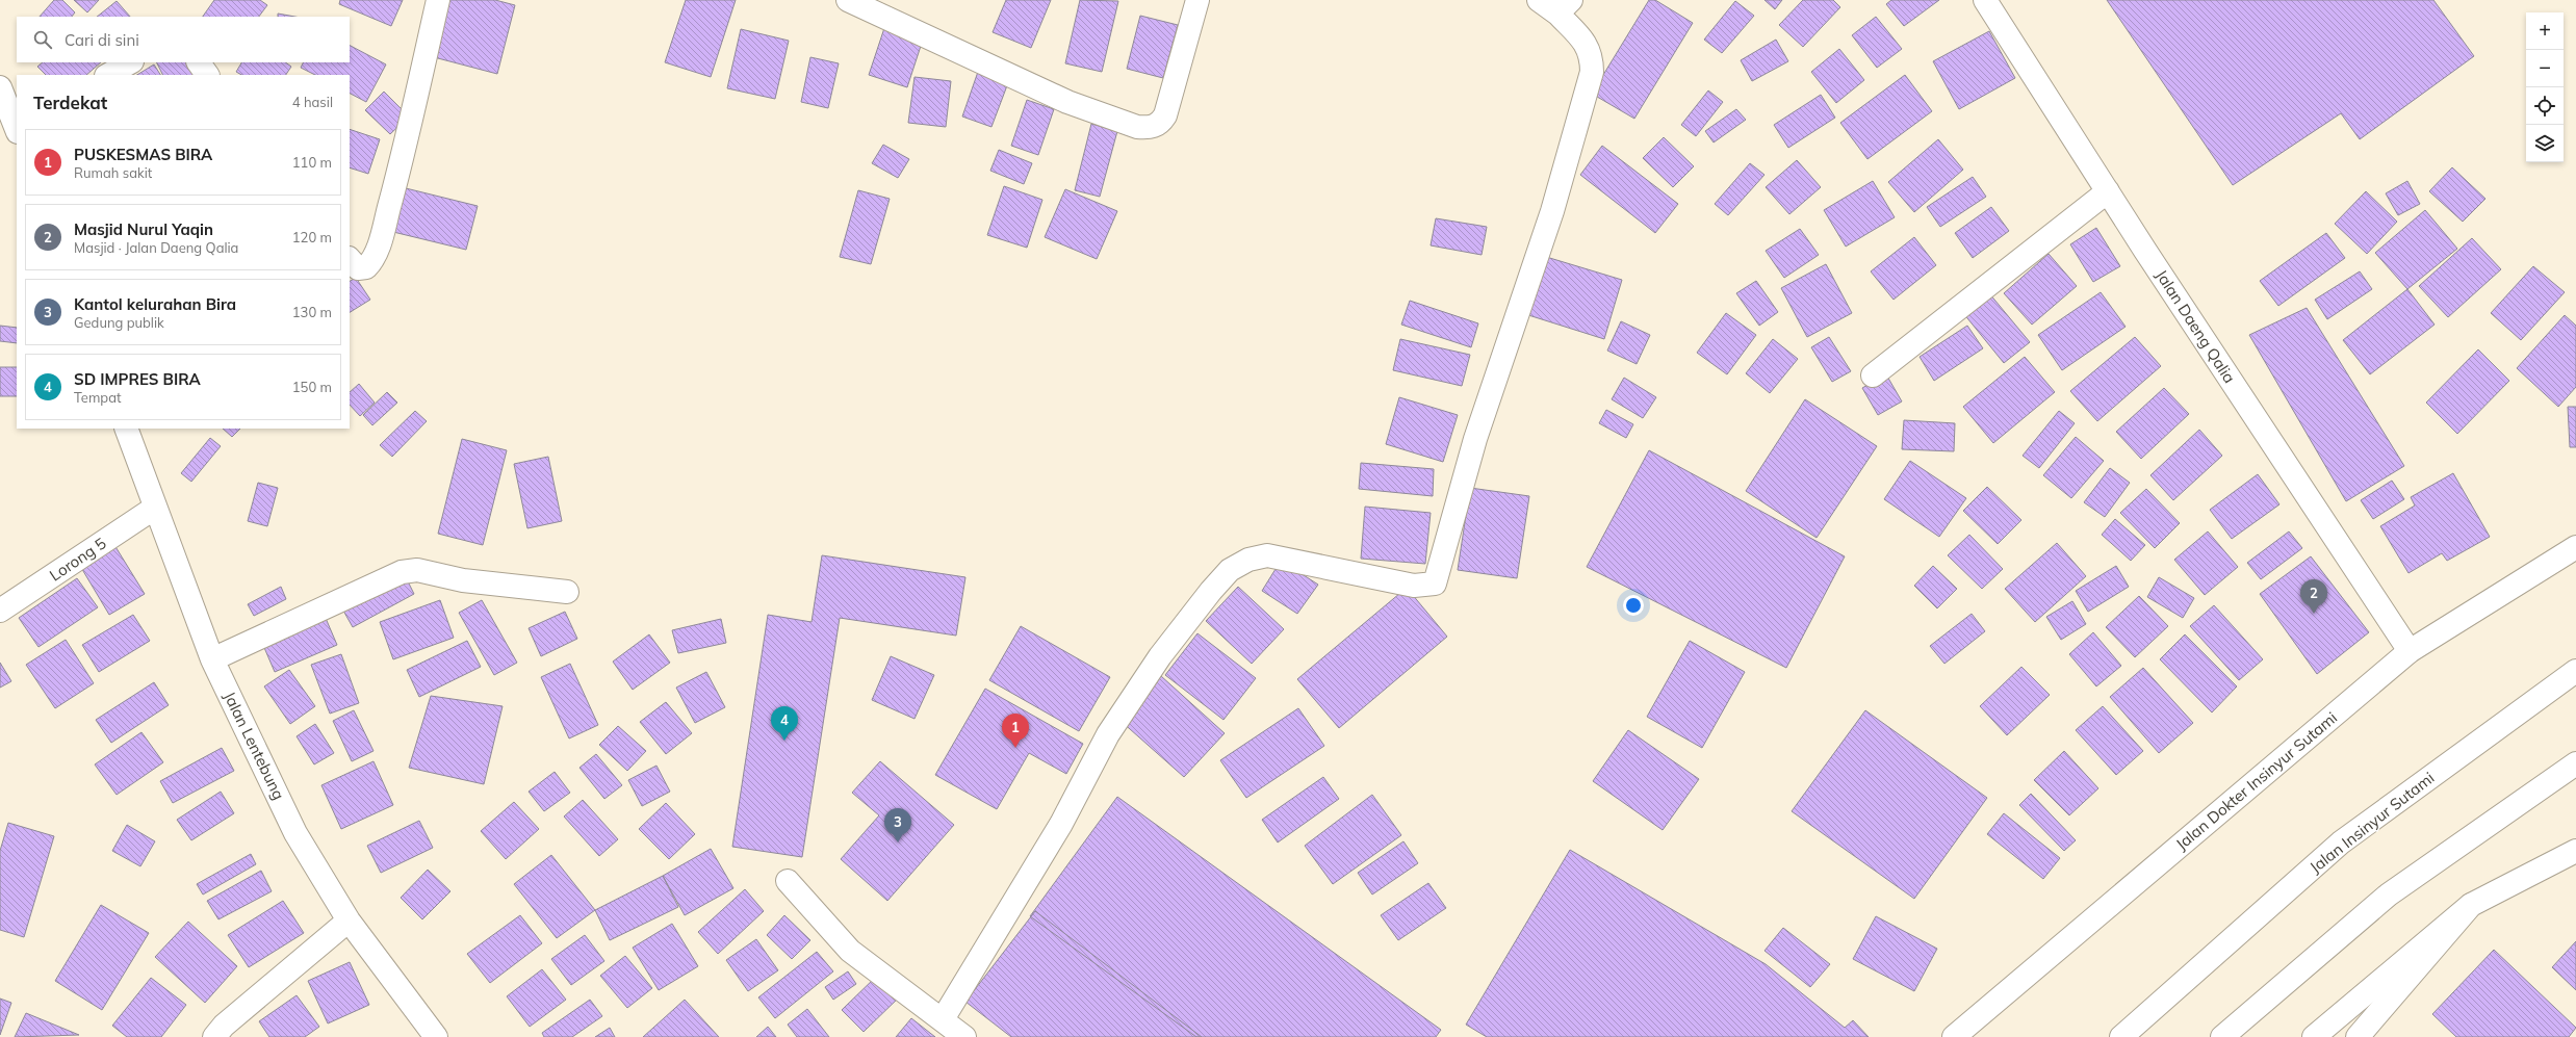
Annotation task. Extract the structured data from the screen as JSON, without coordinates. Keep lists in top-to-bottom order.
{
  "streets": {
    "main road": [
      "Jalan Daeng Qalia",
      "Lorong 5",
      "Jalan Lentebung",
      "Jalan Dokter Insinyur Sutami",
      "Jalan Insinyur Sutami"
    ]
  },
  "crossings": [
    ["Jalan Daeng Qalia", "Jalan Dokter Insinyur Sutami"],
    ["Lorong 5", "Jalan Lentebung"]
  ],
  "page": {
    "map_buttons": ["+", "−"],
    "search": "Cari di sini",
    "heading": ["Terdekat", "4 hasil"],
    "list": [
      {
        "mark": "1",
        "name": "PUSKESMAS BIRA",
        "note": "Rumah sakit",
        "value": "110 m"
      },
      {
        "mark": "2",
        "name": "Masjid Nurul Yaqin",
        "note": "Masjid · Jalan Daeng Qalia",
        "value": "120 m"
      },
      {
        "mark": "3",
        "name": "Kantol kelurahan Bira",
        "note": "Gedung publik",
        "value": "130 m"
      },
      {
        "mark": "4",
        "name": "SD IMPRES BIRA",
        "note": "Tempat",
        "value": "150 m"
      }
    ],
    "pins": [
      "2",
      "4",
      "1",
      "3"
    ]
  }
}
